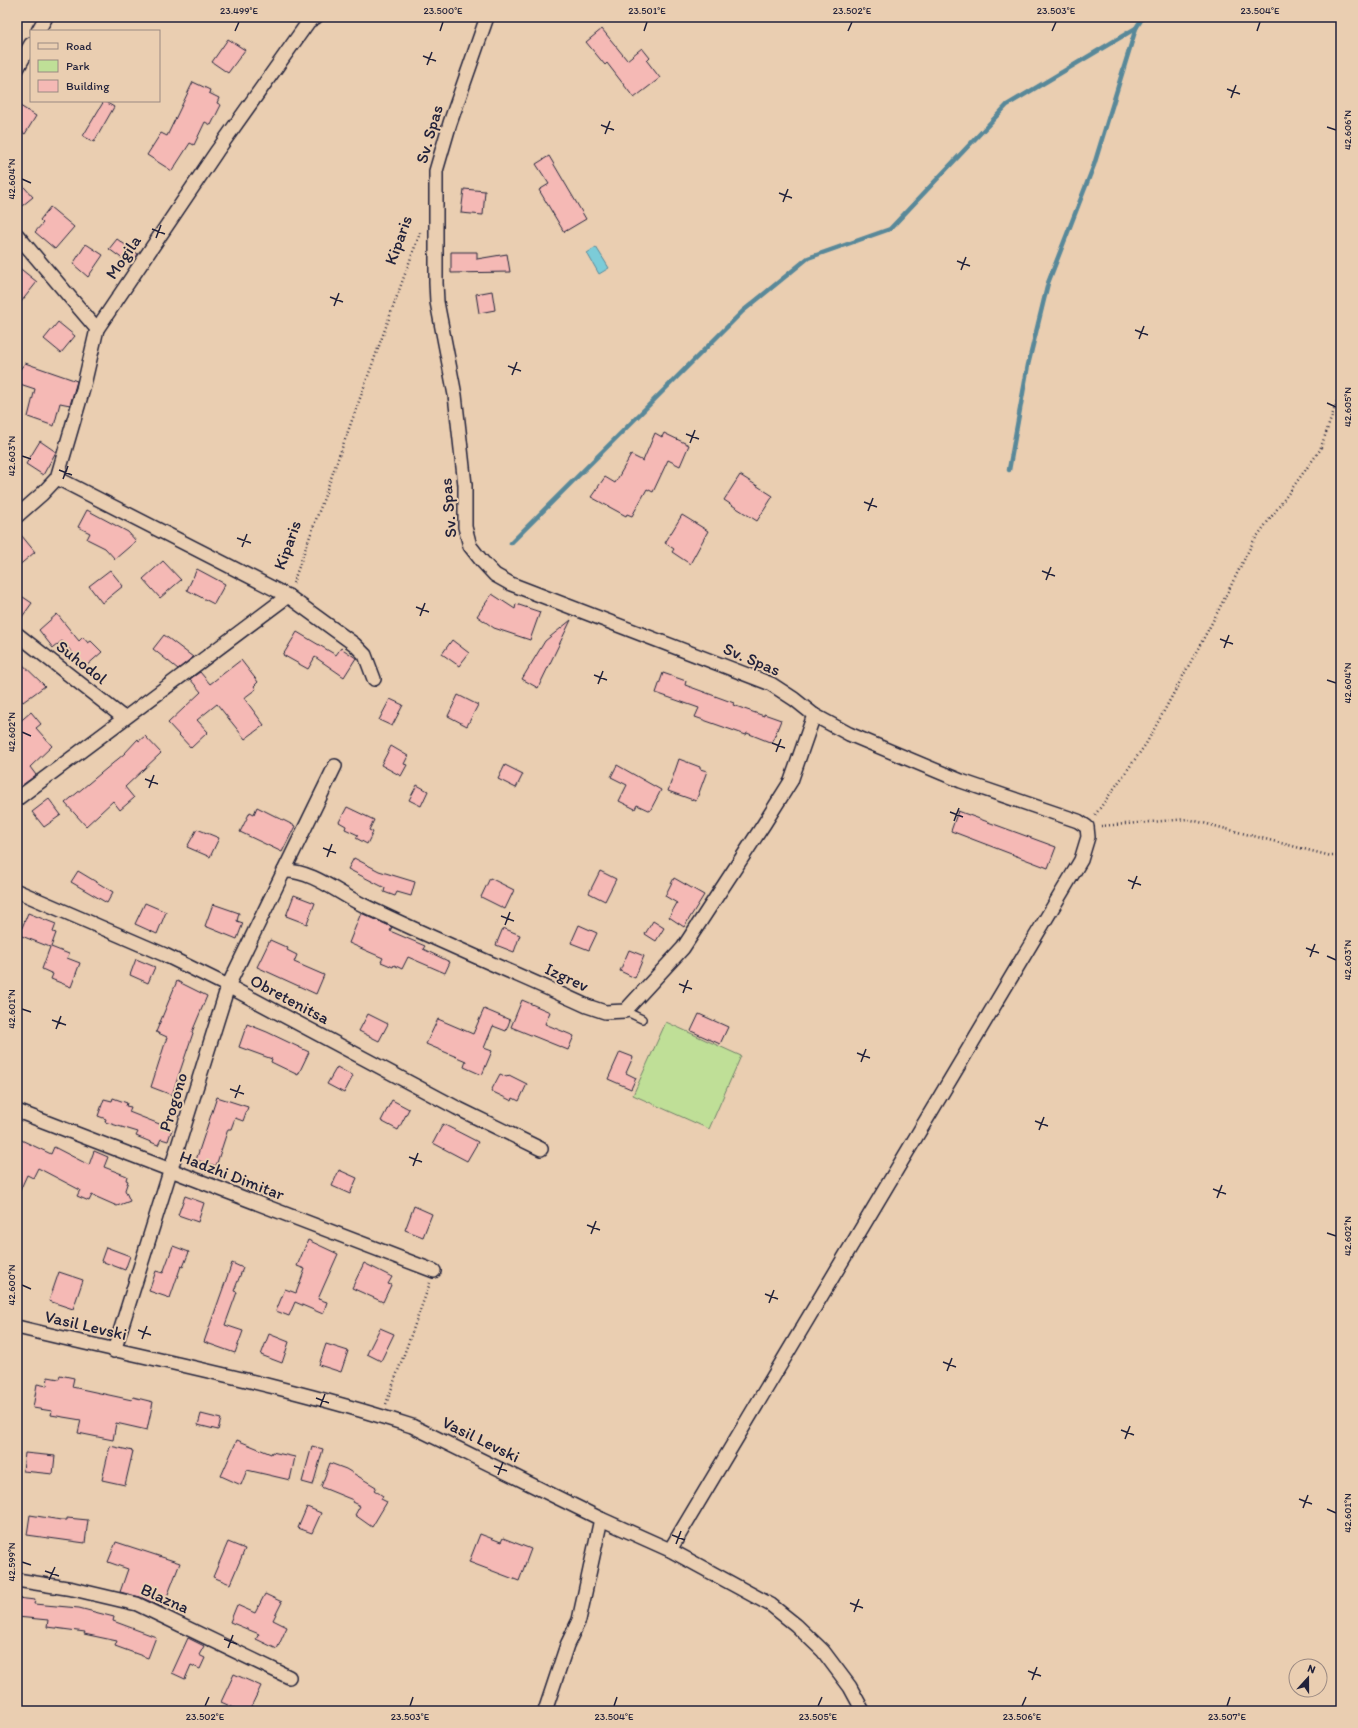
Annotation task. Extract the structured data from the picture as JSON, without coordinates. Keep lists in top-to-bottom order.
{
  "streets": {
    "street": [
      "Sv. Spas",
      "Kiparis",
      "Mogila",
      "Suhodol",
      "Izgrev",
      "Obretenitsa",
      "Progono",
      "Hadzhi Dimitar",
      "Vasil Levski",
      "Blazna"
    ]
  },
  "crossings": [
    ["Kiparis", "Suhodol"],
    ["Izgrev", "Progono"],
    ["Obretenitsa", "Progono"],
    ["Progono", "Hadzhi Dimitar"],
    ["Progono", "Vasil Levski"]
  ],
  "legend": ["Road", "Park", "Building"],
  "north": "top",
  "coordinates": [
    "23.499°E",
    "23.500°E",
    "23.501°E",
    "23.502°E",
    "23.503°E",
    "23.504°E",
    "42.606°N",
    "42.604°N",
    "42.605°N",
    "42.603°N",
    "42.602°N",
    "42.601°N",
    "42.600°N",
    "42.599°N",
    "23.505°E",
    "23.506°E",
    "23.507°E"
  ]
}
